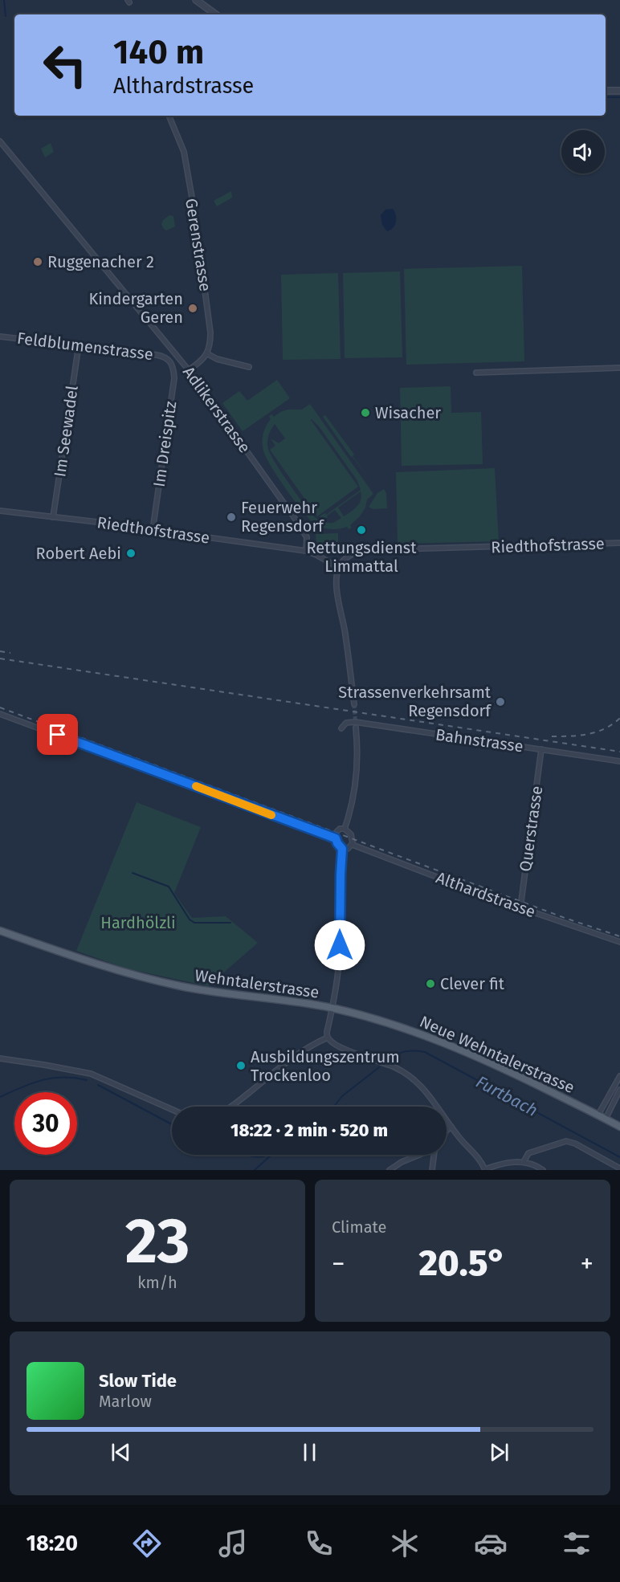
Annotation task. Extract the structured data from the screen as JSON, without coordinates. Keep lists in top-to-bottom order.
{
  "streets": {
    "main road": ["Wehntalerstrasse", "Neue Wehntalerstrasse"],
    "street": [
      "Gerenstrasse",
      "Feldblumenstrasse",
      "Adlikerstrasse",
      "Im Seewadel",
      "Im Dreispitz",
      "Riedthofstrasse",
      "Bahnstrasse",
      "Querstrasse",
      "Althardstrasse"
    ]
  },
  "crossings": [
    ["Feldblumenstrasse", "Im Seewadel"],
    ["Feldblumenstrasse", "Im Dreispitz"],
    ["Adlikerstrasse", "Riedthofstrasse"],
    ["Im Seewadel", "Riedthofstrasse"],
    ["Im Dreispitz", "Riedthofstrasse"],
    ["Bahnstrasse", "Querstrasse"],
    ["Querstrasse", "Althardstrasse"],
    ["Wehntalerstrasse", "Neue Wehntalerstrasse"]
  ],
  "water": ["Furtbach"],
  "parks": ["Hardhölzli"],
  "places": [
    "Ruggenacher 2",
    "Kindergarten Geren",
    "Wisacher",
    "Feuerwehr Regensdorf",
    "Rettungsdienst Limmattal",
    "Robert Aebi",
    "Strassenverkehrsamt Regensdorf",
    "Clever fit",
    "Ausbildungszentrum Trockenloo"
  ],
  "page": {
    "turn": ["140 m", "Althardstrasse"],
    "limit": "30",
    "trip": "18:22 · 2 min · 520 m",
    "tile": [
      ["23", "km/h"],
      "Climate"
    ],
    "heat": ["−", "20.5°", "+"],
    "song": ["Slow Tide", "Marlow"],
    "tabs": "18:20"
  }
}
